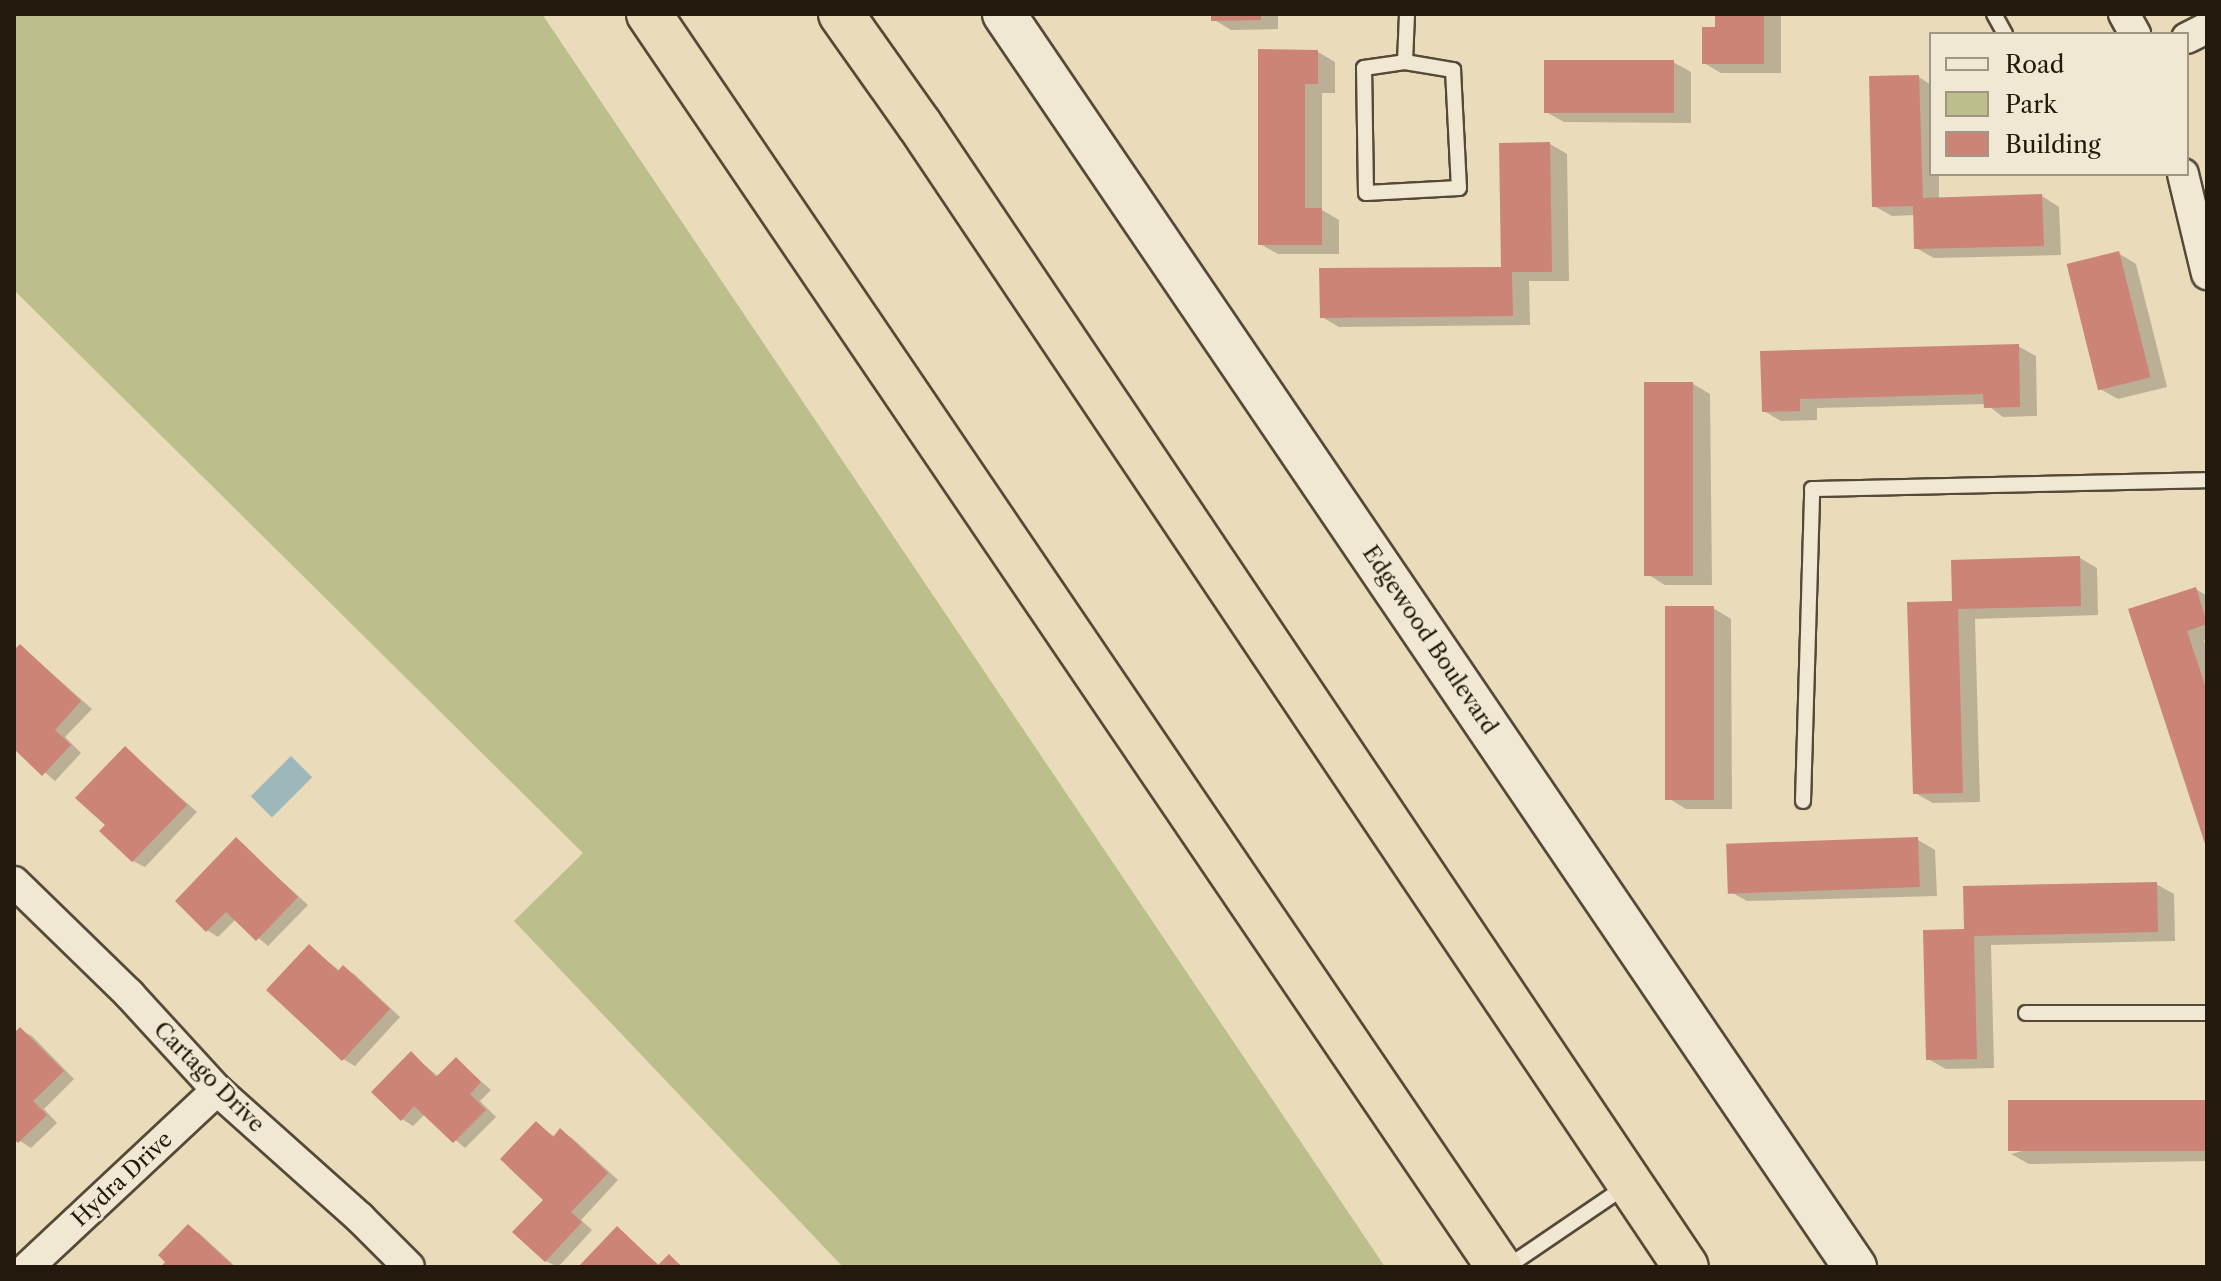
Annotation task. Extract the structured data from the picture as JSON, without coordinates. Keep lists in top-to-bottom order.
{
  "streets": {
    "street": ["Edgewood Boulevard", "Cartago Drive", "Hydra Drive"]
  },
  "crossings": [
    ["Cartago Drive", "Hydra Drive"]
  ],
  "legend": ["Road", "Park", "Building"]
}
